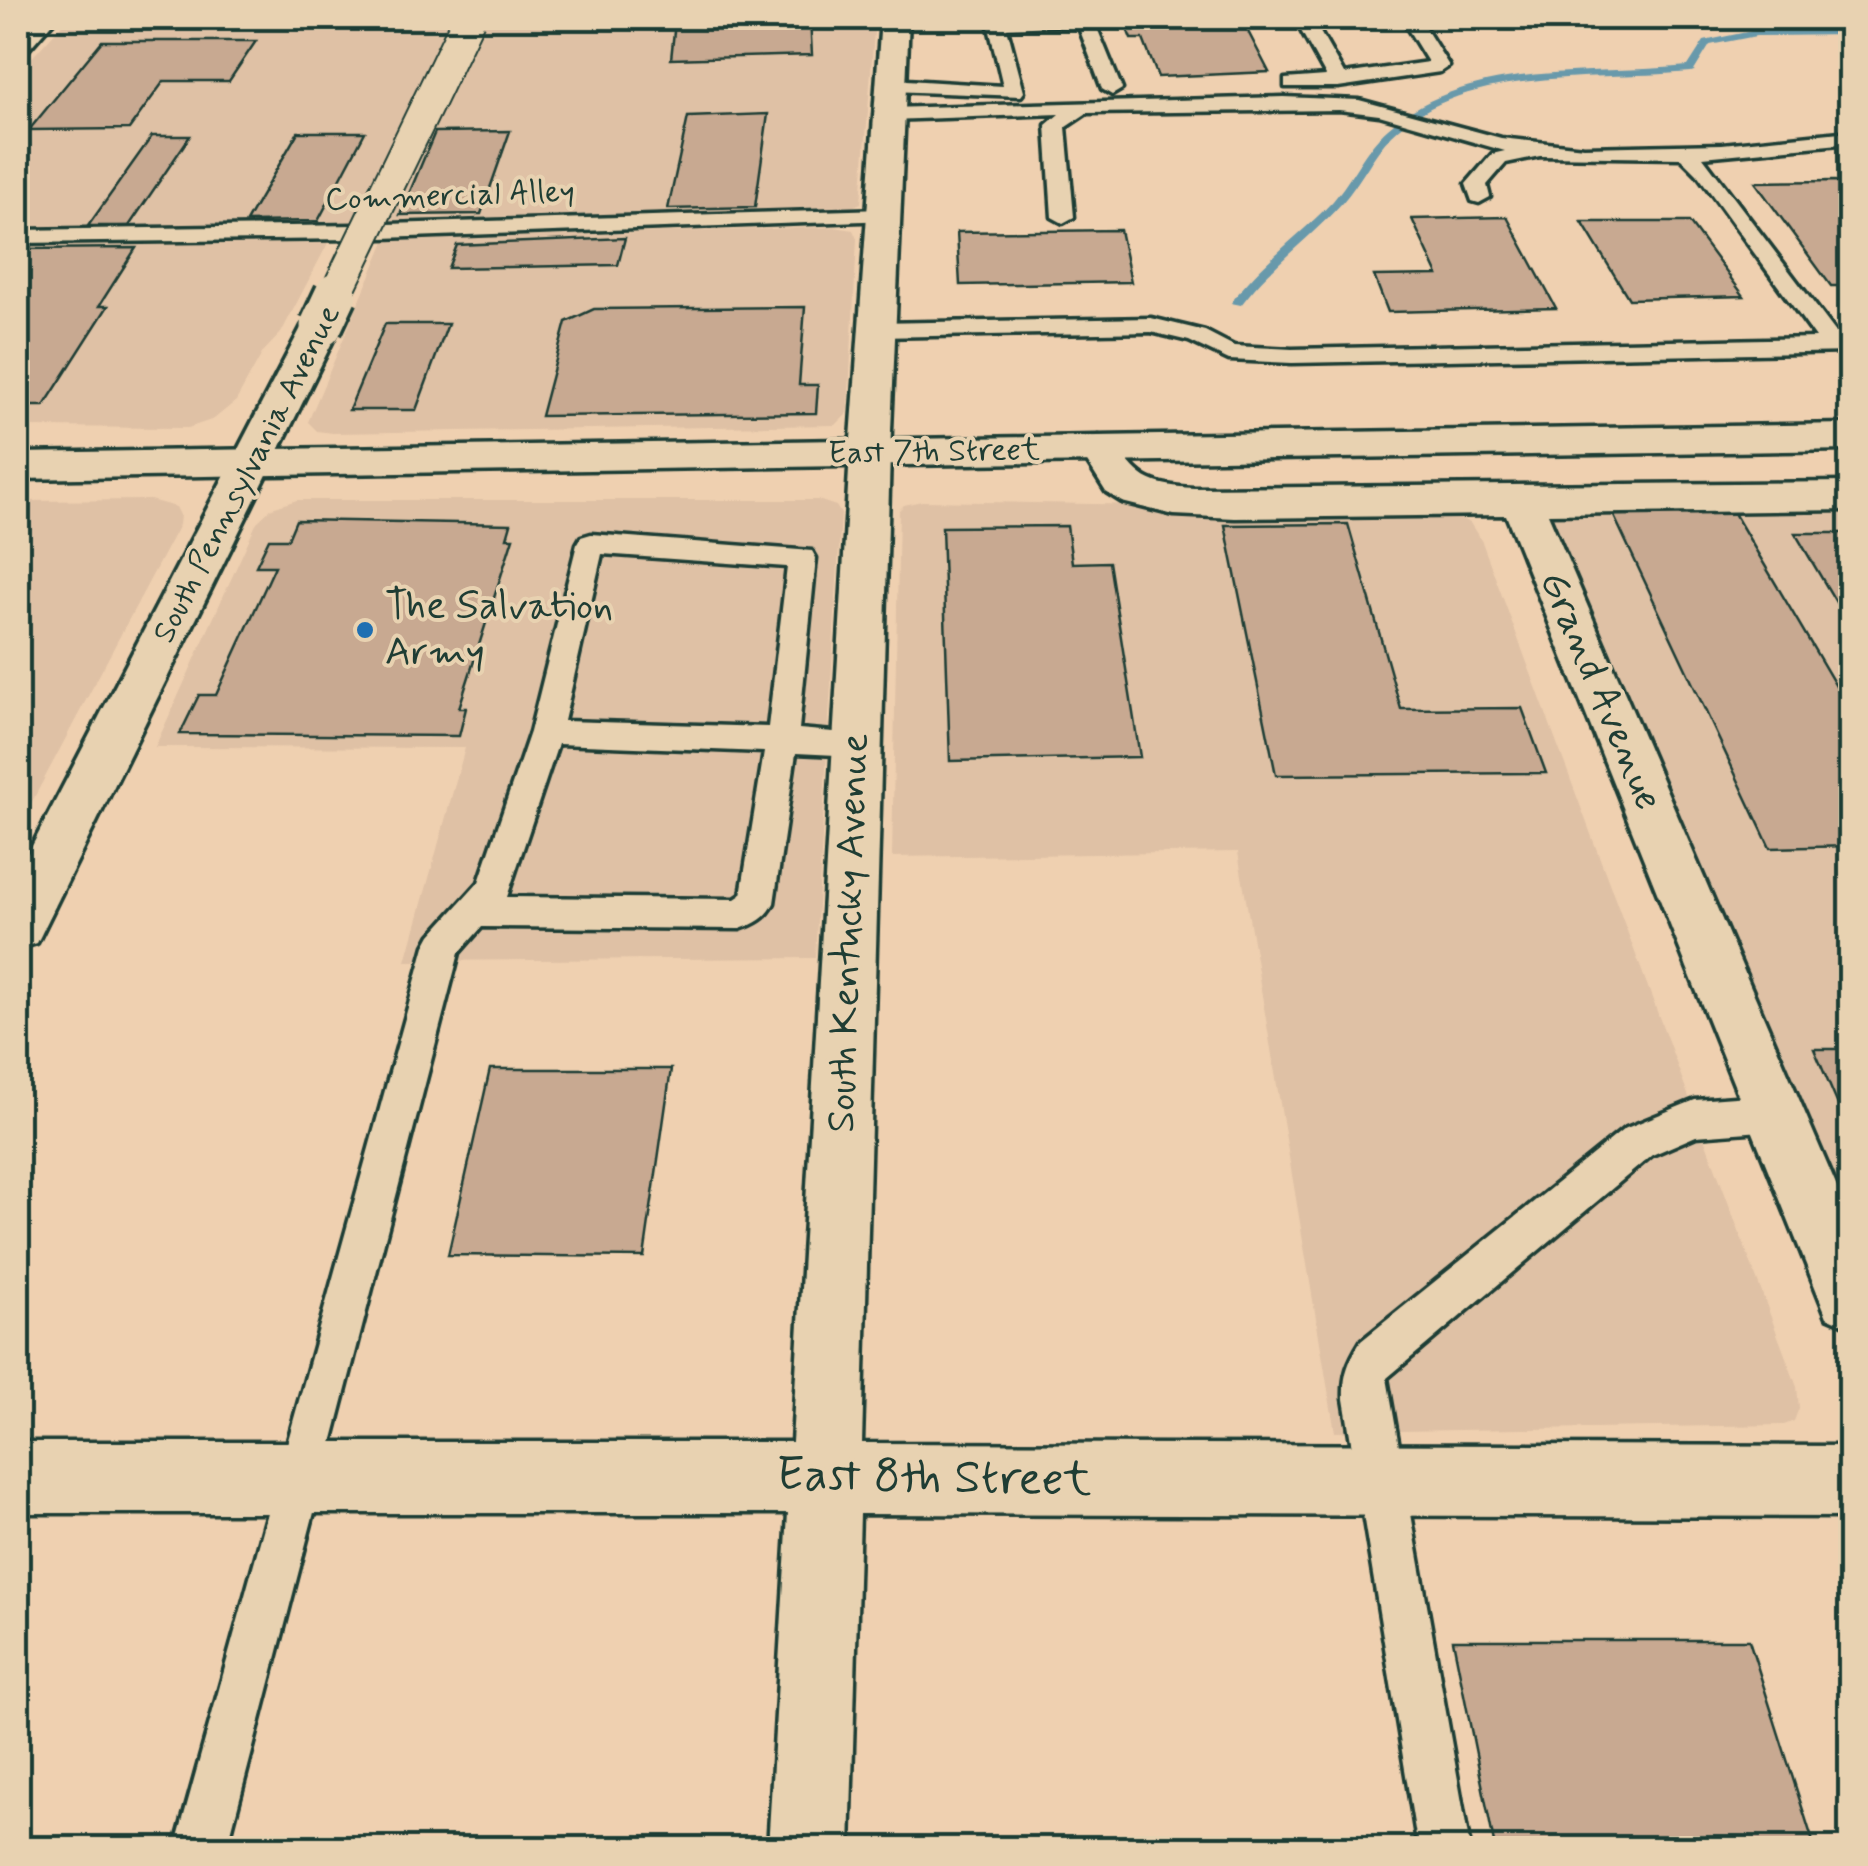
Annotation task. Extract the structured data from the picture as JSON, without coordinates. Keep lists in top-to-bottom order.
{
  "streets": {
    "street": [
      "East 7th Street",
      "South Pennsylvania Avenue",
      "Grand Avenue",
      "South Kentucky Avenue",
      "East 8th Street"
    ],
    "lane": ["Commercial Alley"]
  },
  "crossings": [
    ["Commercial Alley", "South Kentucky Avenue"],
    ["East 7th Street", "South Pennsylvania Avenue"],
    ["East 7th Street", "South Kentucky Avenue"],
    ["South Kentucky Avenue", "East 8th Street"]
  ],
  "places": ["The Salvation Army"]
}
